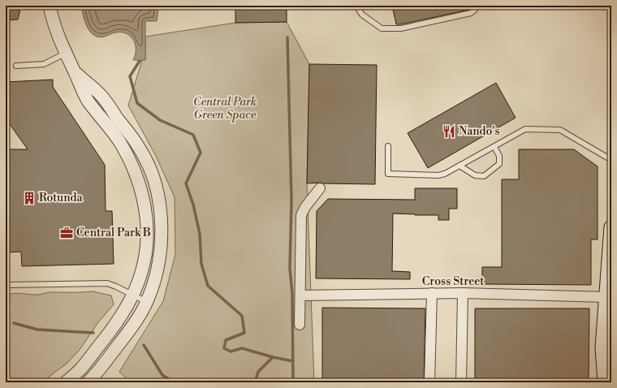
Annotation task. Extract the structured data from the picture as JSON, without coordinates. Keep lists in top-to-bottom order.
{
  "streets": {
    "street": ["Cross Street"]
  },
  "parks": ["Central Park Green Space"],
  "places": {
    "restaurant": ["Nando's"],
    "building": ["Rotunda"],
    "office": ["Central Park B"]
  }
}
